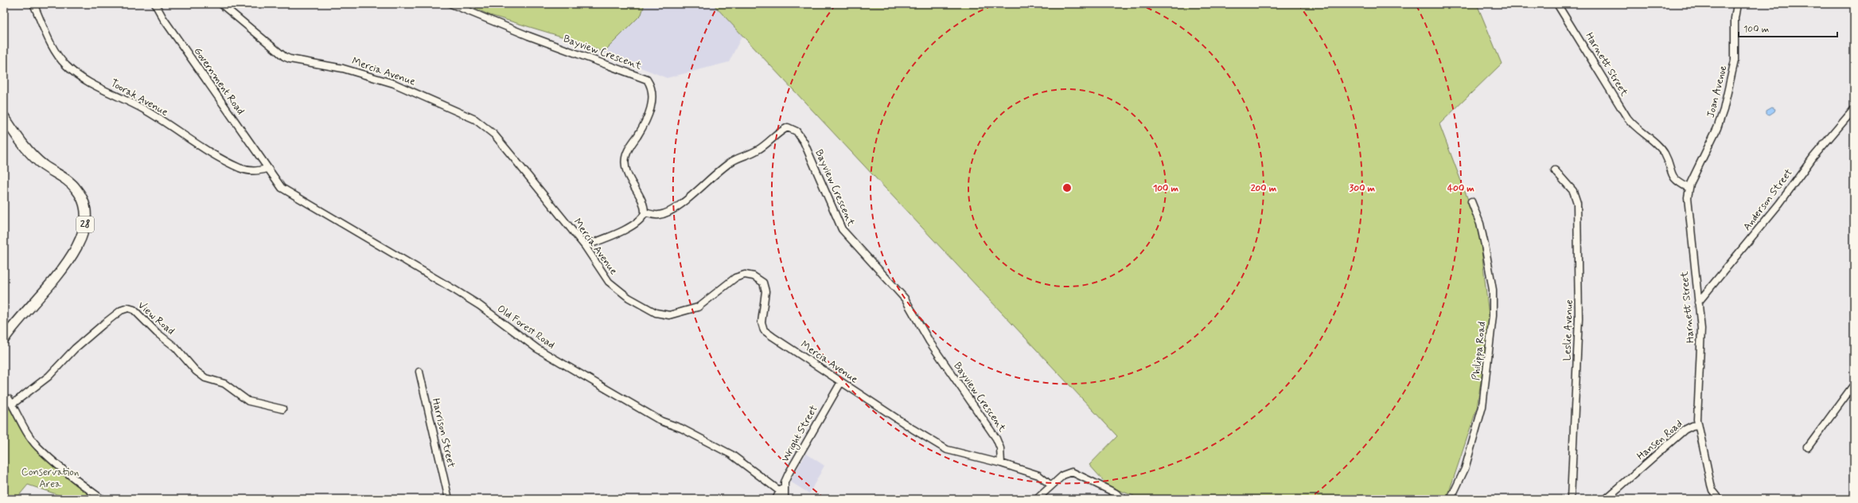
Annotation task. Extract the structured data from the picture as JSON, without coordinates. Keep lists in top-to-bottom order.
{
  "streets": {
    "main road": ["28"],
    "street": [
      "Bayview Crescent",
      "Harnett Street",
      "Mercia Avenue",
      "Government Road",
      "Joan Avenue",
      "Toorak Avenue",
      "Anderson Street",
      "View Road",
      "Old Forest Road",
      "Leslie Avenue",
      "Philippa Road",
      "Harrison Street",
      "Wright Street",
      "Hansen Road"
    ]
  },
  "crossings": [
    ["Bayview Crescent", "Mercia Avenue"],
    ["Harnett Street", "Joan Avenue"],
    ["Harnett Street", "Anderson Street"],
    ["Harnett Street", "Hansen Road"],
    ["Mercia Avenue", "Wright Street"],
    ["Government Road", "Toorak Avenue"],
    ["Government Road", "Old Forest Road"],
    ["Toorak Avenue", "Old Forest Road"]
  ],
  "parks": ["Conservation Area"],
  "scale_bar": "100 m",
  "rings": [
    "100 m",
    "200 m",
    "300 m",
    "400 m"
  ]
}
